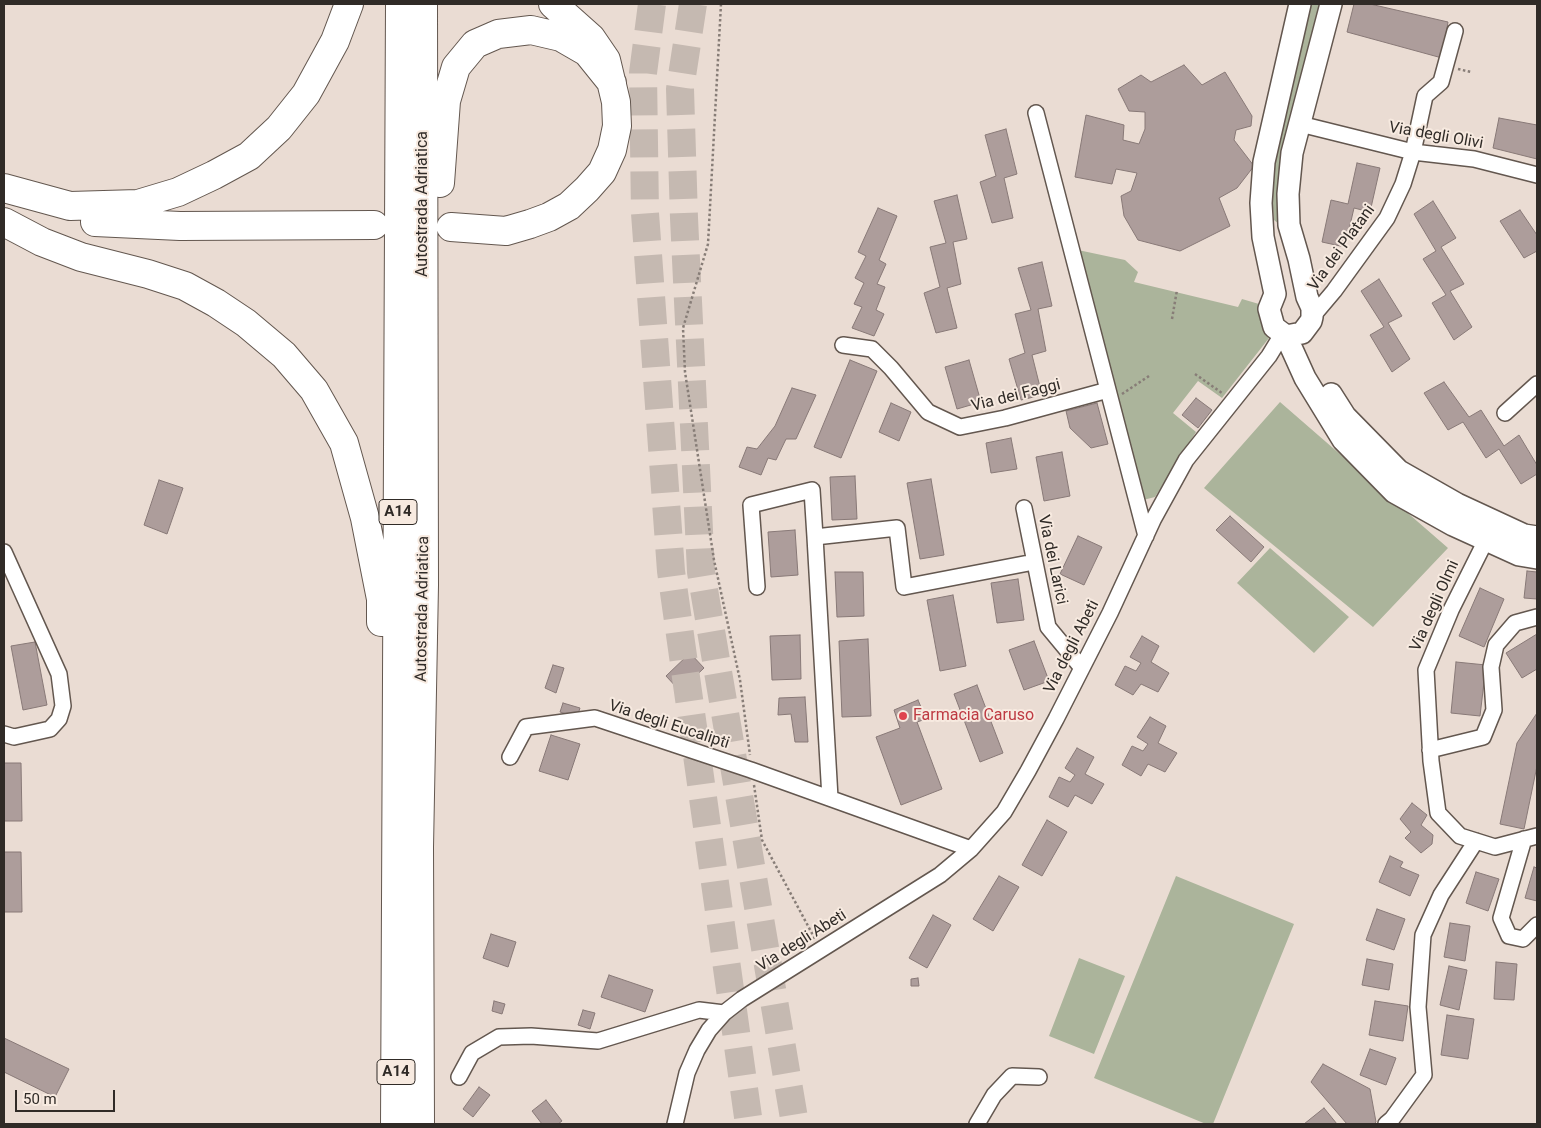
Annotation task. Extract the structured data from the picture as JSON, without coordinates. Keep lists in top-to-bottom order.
{
  "streets": {
    "highway": ["Autostrada Adriatica", "A14"],
    "street": [
      "Via degli Olivi",
      "Via dei Platani",
      "Via dei Faggi",
      "Via dei Larici",
      "Via degli Olmi",
      "Via degli Abeti",
      "Via degli Eucalipti"
    ]
  },
  "crossings": [
    ["Via degli Olivi", "Via dei Platani"],
    ["Via dei Platani", "Via degli Abeti"],
    ["Via dei Larici", "Via degli Abeti"],
    ["Via degli Abeti", "Via degli Eucalipti"]
  ],
  "places": ["Farmacia Caruso"],
  "scale_bar": "50 m"
}
